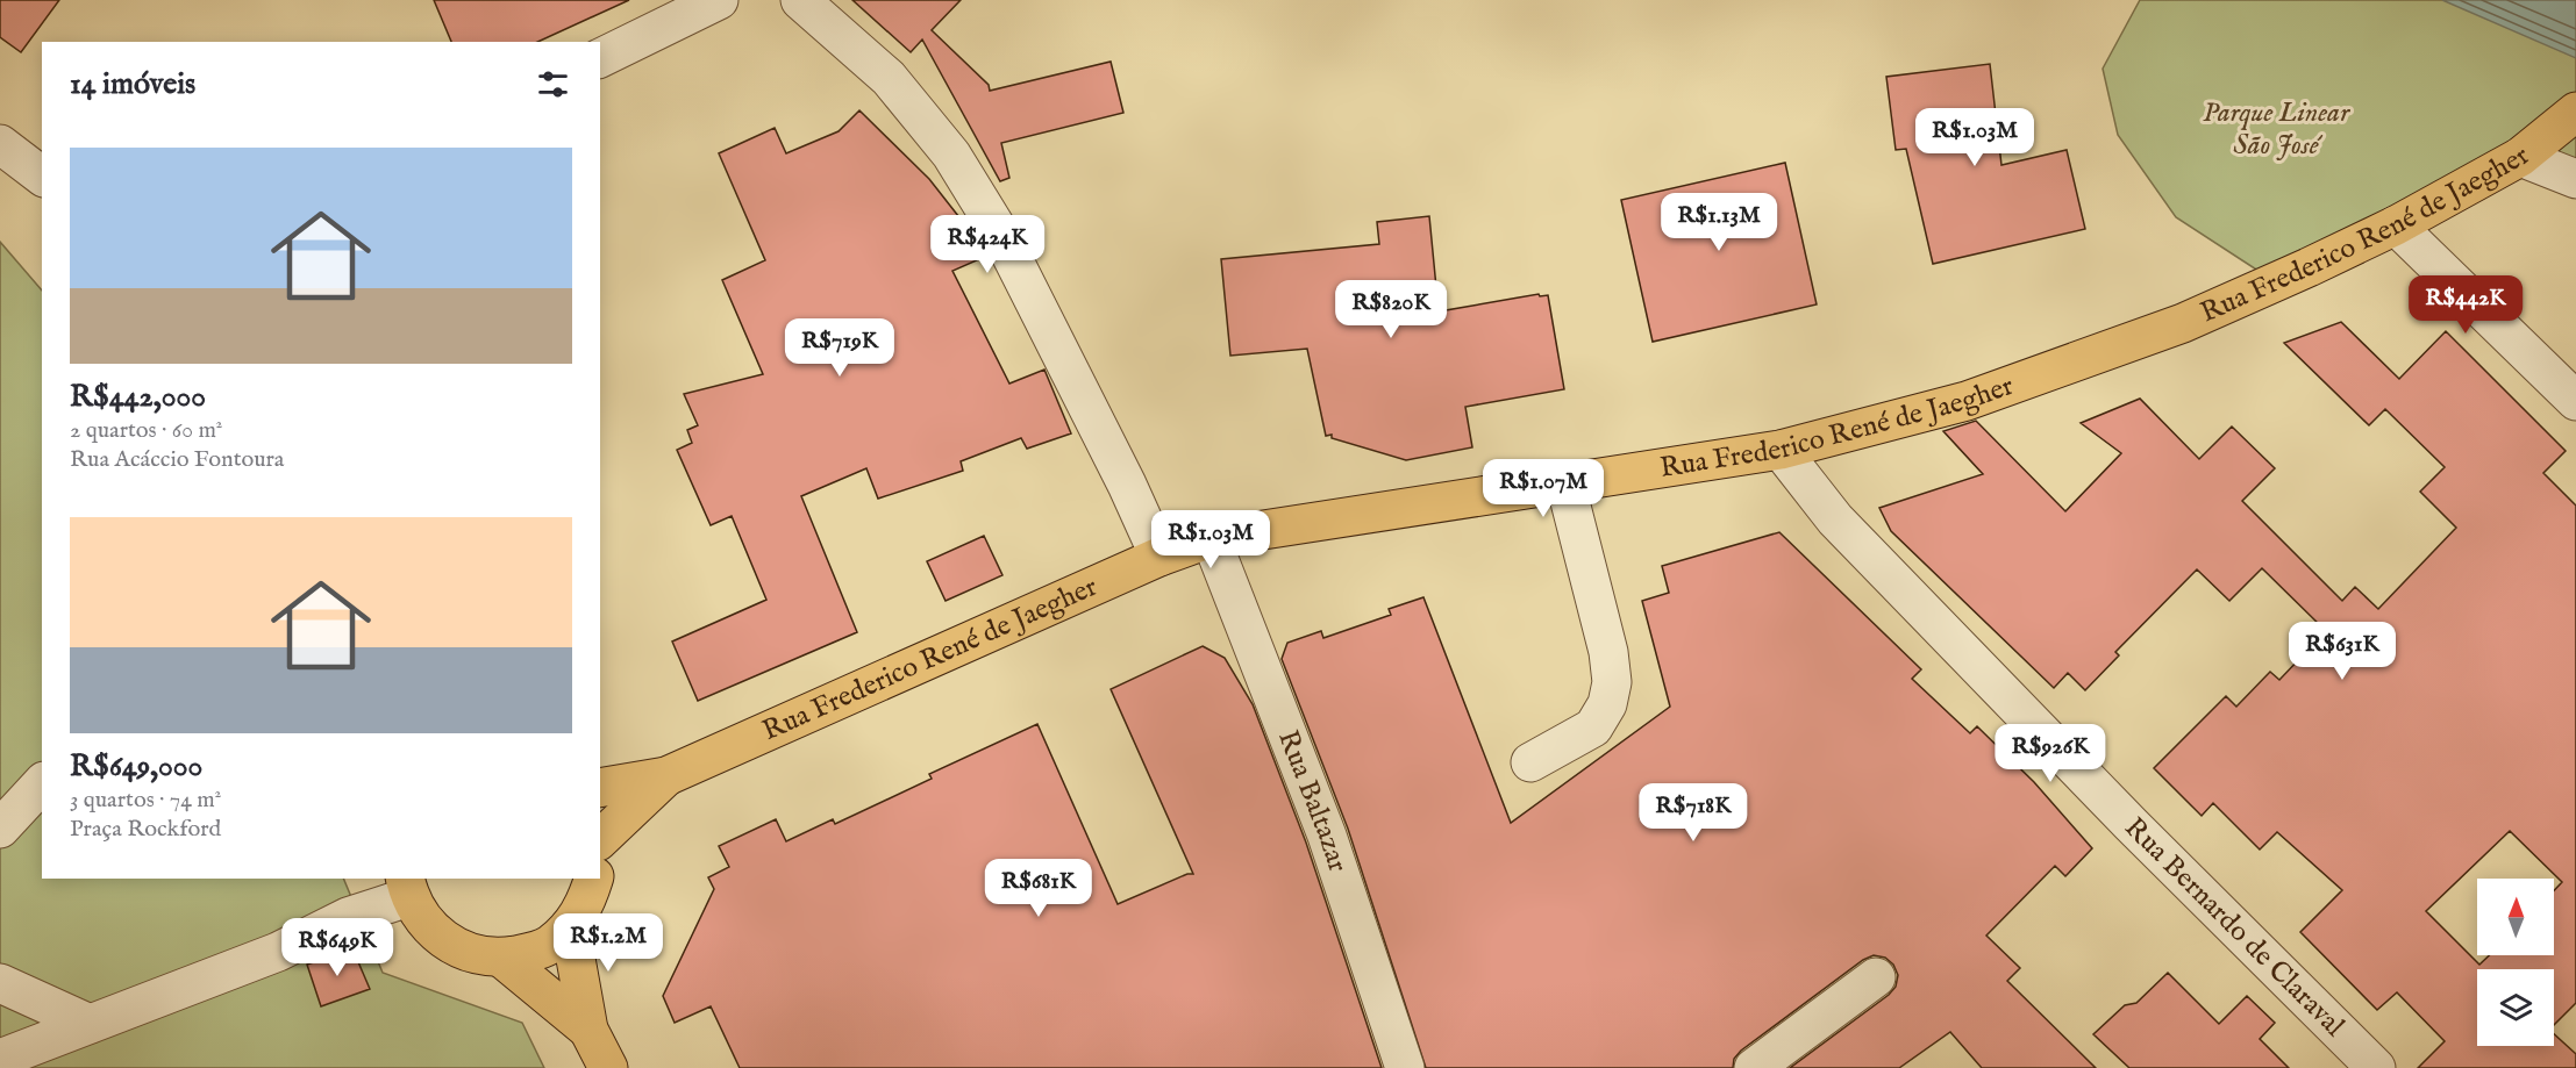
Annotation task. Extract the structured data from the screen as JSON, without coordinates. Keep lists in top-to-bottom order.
{
  "streets": {
    "main road": ["Rua Frederico René de Jaegher"],
    "street": ["Rua Baltazar", "Rua Bernardo de Claraval"]
  },
  "crossings": [
    ["Rua Frederico René de Jaegher", "Rua Baltazar"],
    ["Rua Frederico René de Jaegher", "Rua Bernardo de Claraval"]
  ],
  "parks": ["Parque Linear São José"],
  "north": "top",
  "page": {
    "heading": "14 imóveis",
    "price": [
      "R$1.03M",
      "R$1.13M",
      "R$424K",
      "R$442K",
      "R$820K",
      "R$719K",
      "R$1.07M",
      "R$1.03M",
      "R$631K",
      "R$926K",
      "R$718K",
      "R$681K",
      "R$1.2M",
      "R$649K"
    ],
    "list": [
      {
        "name": "R$442,000",
        "note": "2 quartos · 60 m² · Rua Acáccio Fontoura"
      },
      {
        "name": "R$649,000",
        "note": "3 quartos · 74 m² · Praça Rockford"
      }
    ]
  }
}
